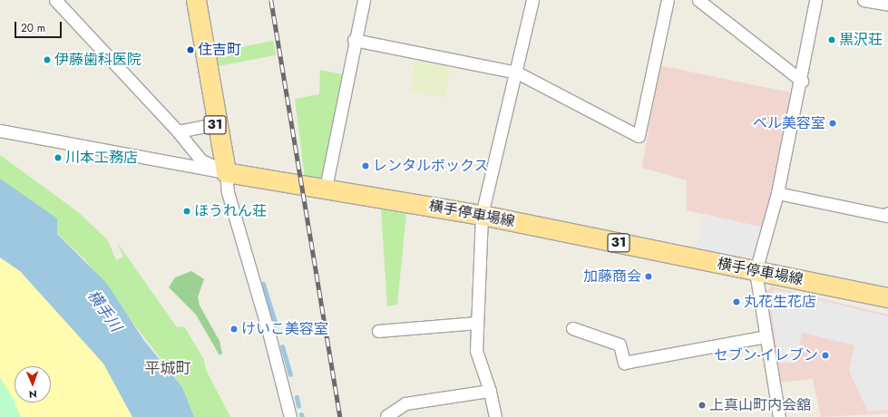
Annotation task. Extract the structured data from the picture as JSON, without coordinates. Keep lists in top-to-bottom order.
{
  "streets": {
    "main road": ["31", "横手停車場線"]
  },
  "crossings": [
    ["31", "横手停車場線"]
  ],
  "districts": ["平城町"],
  "water": ["横手川"],
  "places": [
    "黒沢荘",
    "住吉町",
    "伊藤歯科医院",
    "ベル美容室",
    "川本工務店",
    "レンタルボックス",
    "ほうれん荘",
    "加藤商会",
    "丸花生花店",
    "けいこ美容室",
    "セブン-イレブン",
    "上真山町内会舘"
  ],
  "scale_bar": "20 m",
  "north": "bottom"
}
